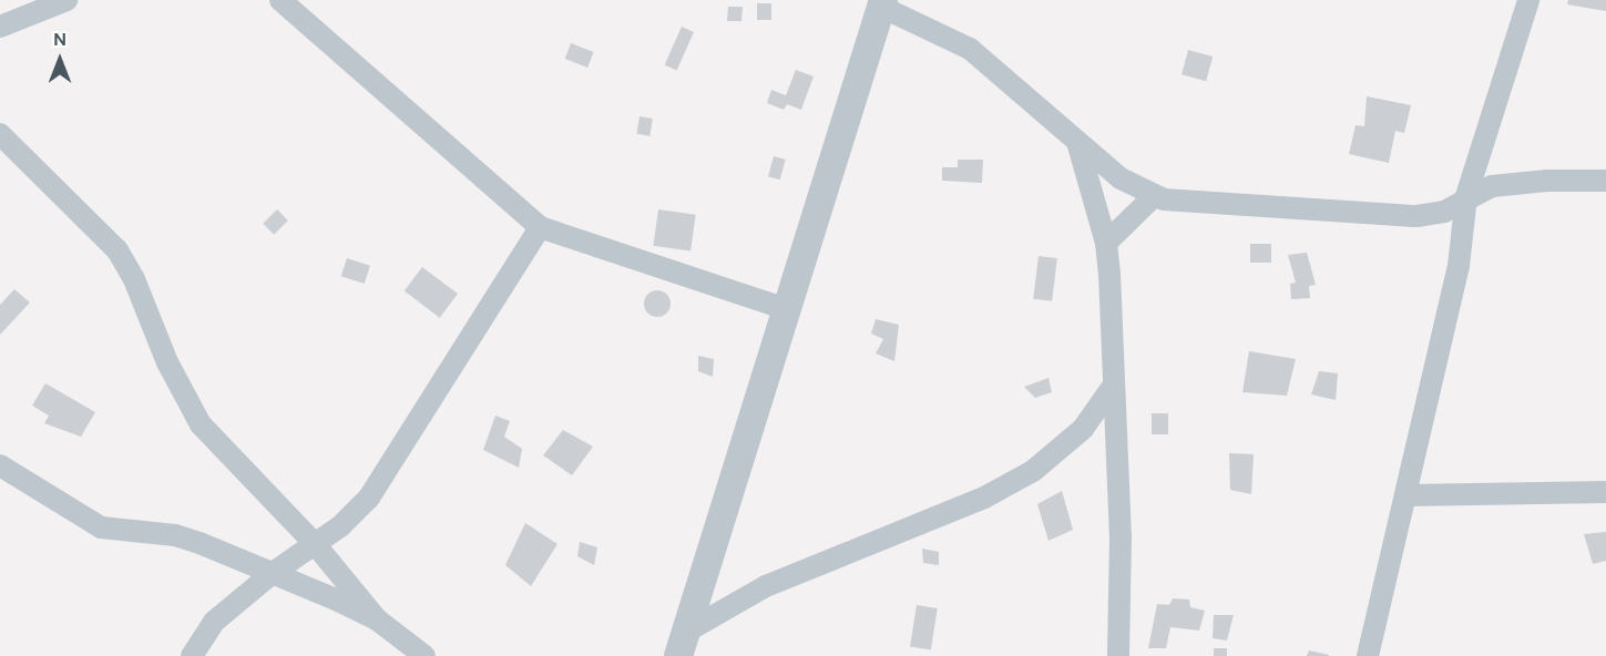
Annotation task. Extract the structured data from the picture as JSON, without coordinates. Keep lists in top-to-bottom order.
{
  "north": "top"
}
